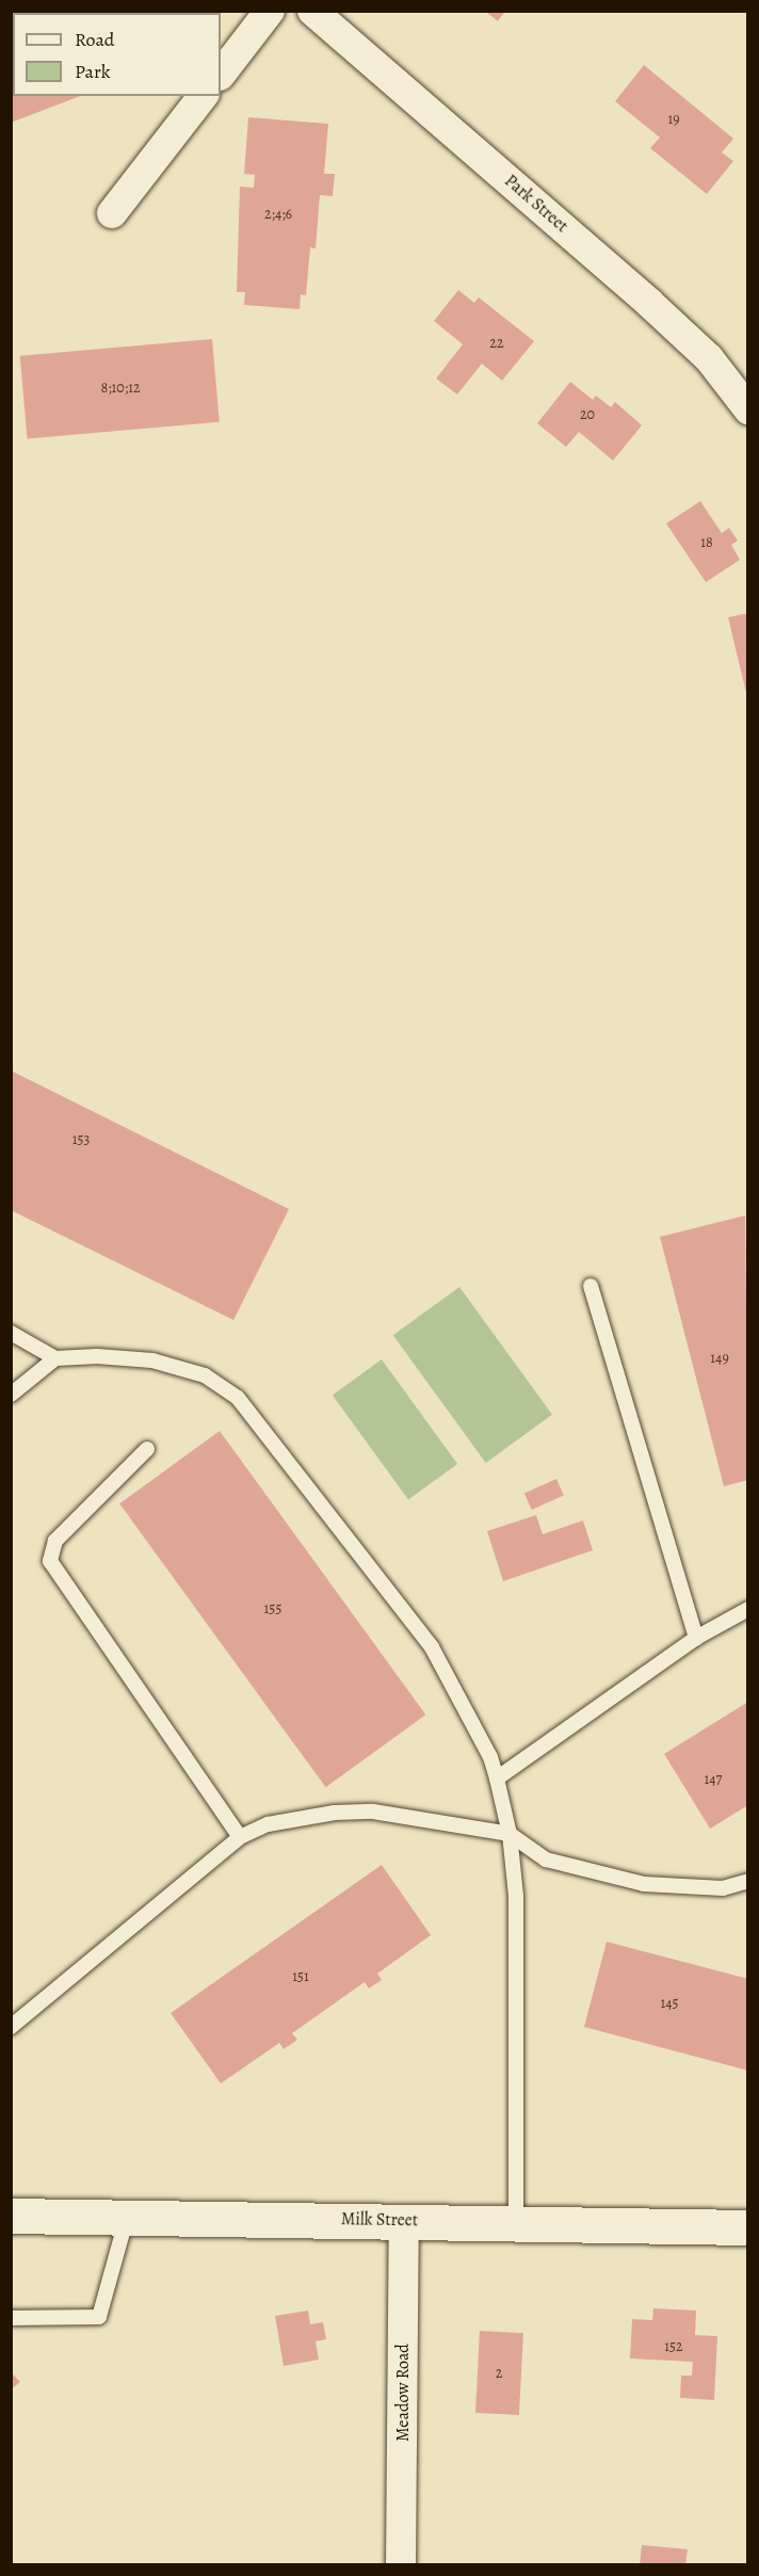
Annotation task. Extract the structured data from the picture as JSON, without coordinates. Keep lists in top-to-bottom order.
{
  "streets": {
    "main road": ["Milk Street"],
    "street": ["Park Street", "Meadow Road"]
  },
  "crossings": [
    ["Milk Street", "Meadow Road"]
  ],
  "house_numbers": [
    "19",
    "2;4;6",
    "22",
    "8;10;12",
    "20",
    "18",
    "153",
    "149",
    "155",
    "147",
    "151",
    "145",
    "152",
    "2"
  ],
  "legend": ["Road", "Park"]
}
